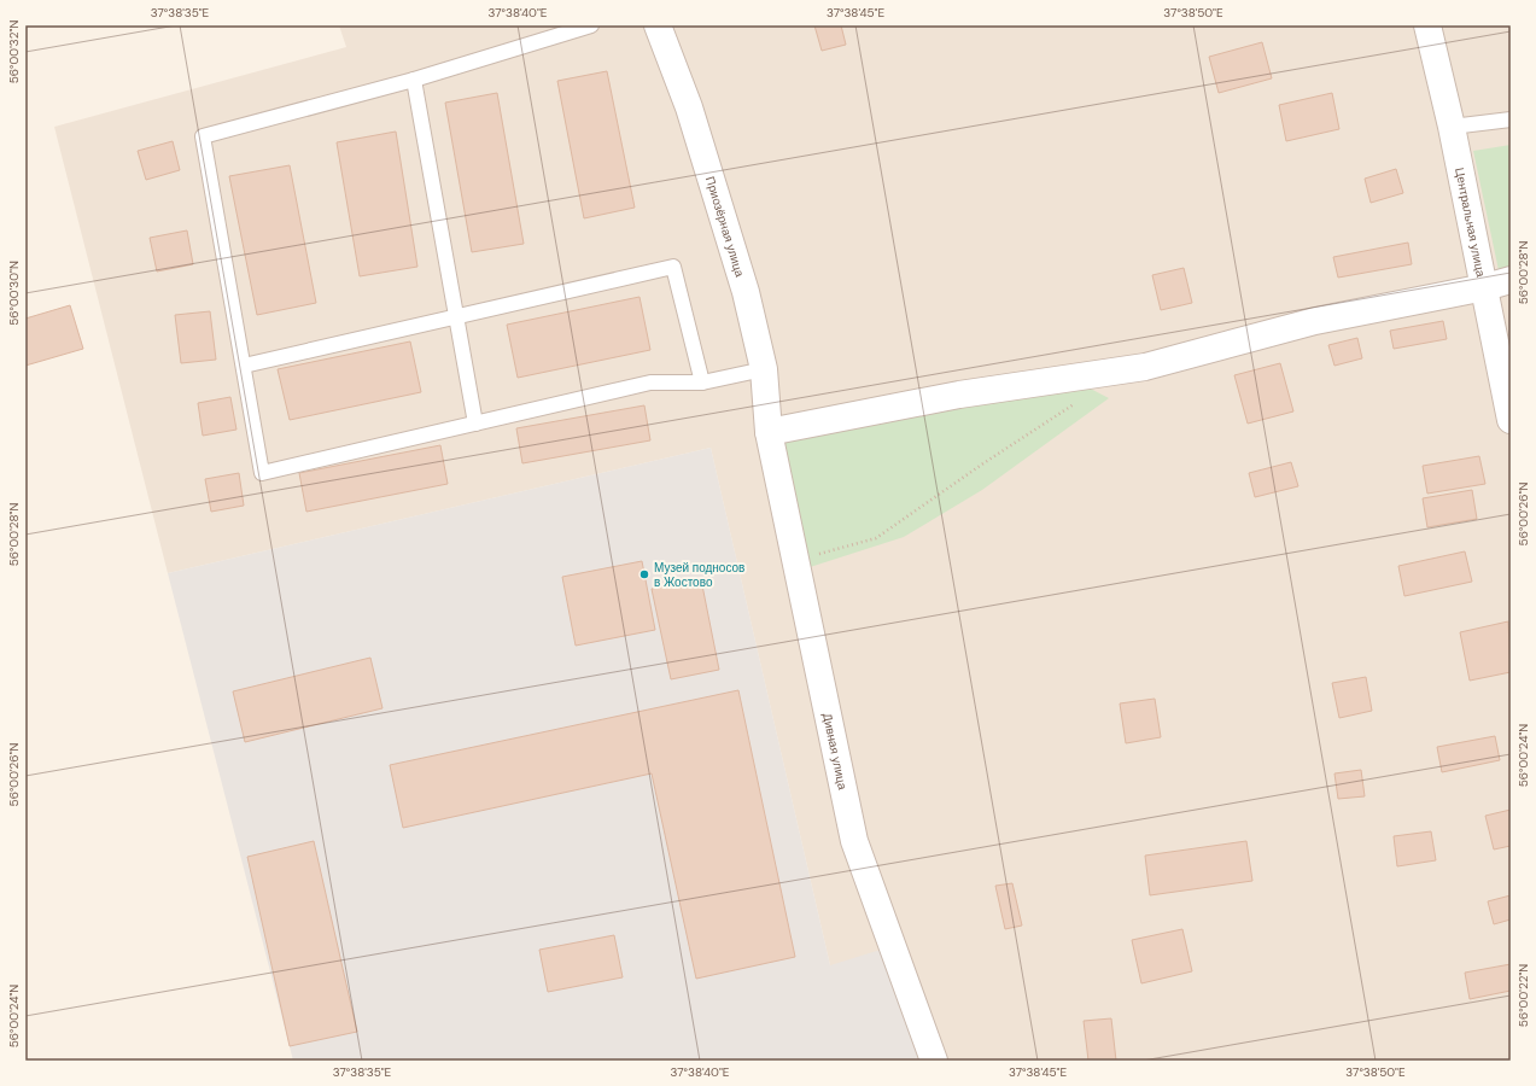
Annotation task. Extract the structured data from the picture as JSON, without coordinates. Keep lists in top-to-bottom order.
{
  "streets": {
    "street": ["Центральная улица", "Приозёрная улица", "Дивная улица"]
  },
  "crossings": [
    ["Приозёрная улица", "Дивная улица"]
  ],
  "places": ["Музей подносов в Жостово"],
  "coordinates": [
    "37°38'35\"E",
    "37°38'40\"E",
    "37°38'45\"E",
    "37°38'50\"E",
    "56°00'32\"N",
    "56°00'28\"N",
    "56°00'30\"N",
    "56°00'26\"N",
    "56°00'24\"N",
    "56°00'22\"N"
  ]
}
